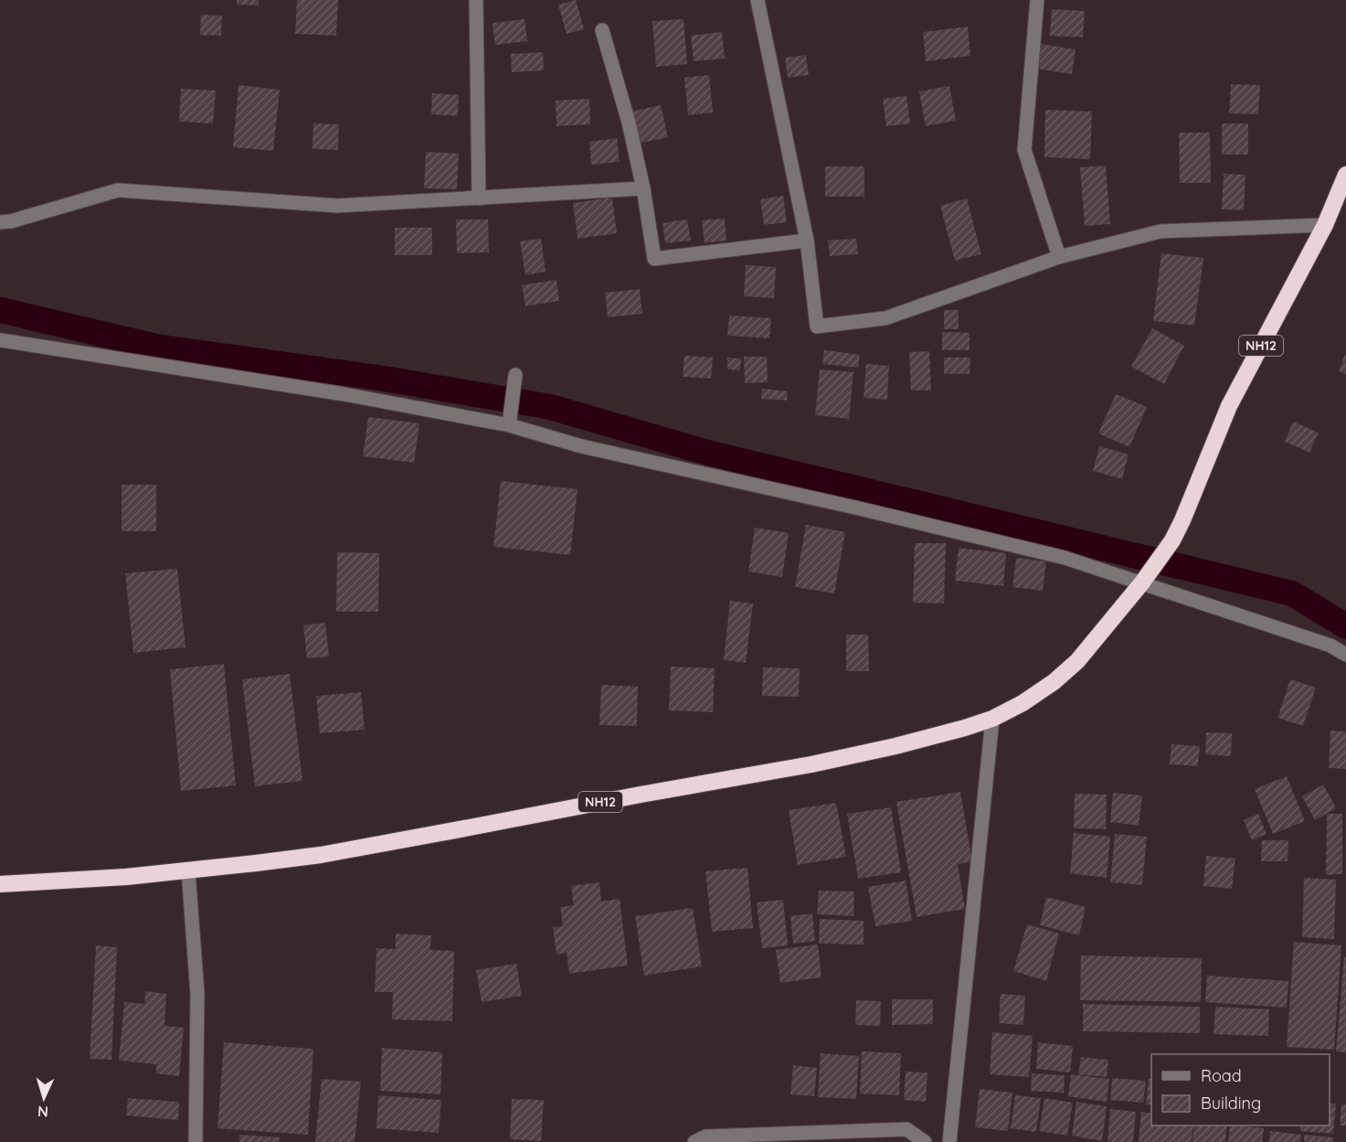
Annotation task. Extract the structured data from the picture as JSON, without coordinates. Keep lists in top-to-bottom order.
{
  "streets": {
    "highway": ["NH12"]
  },
  "legend": ["Road", "Building"],
  "north": "bottom"
}
